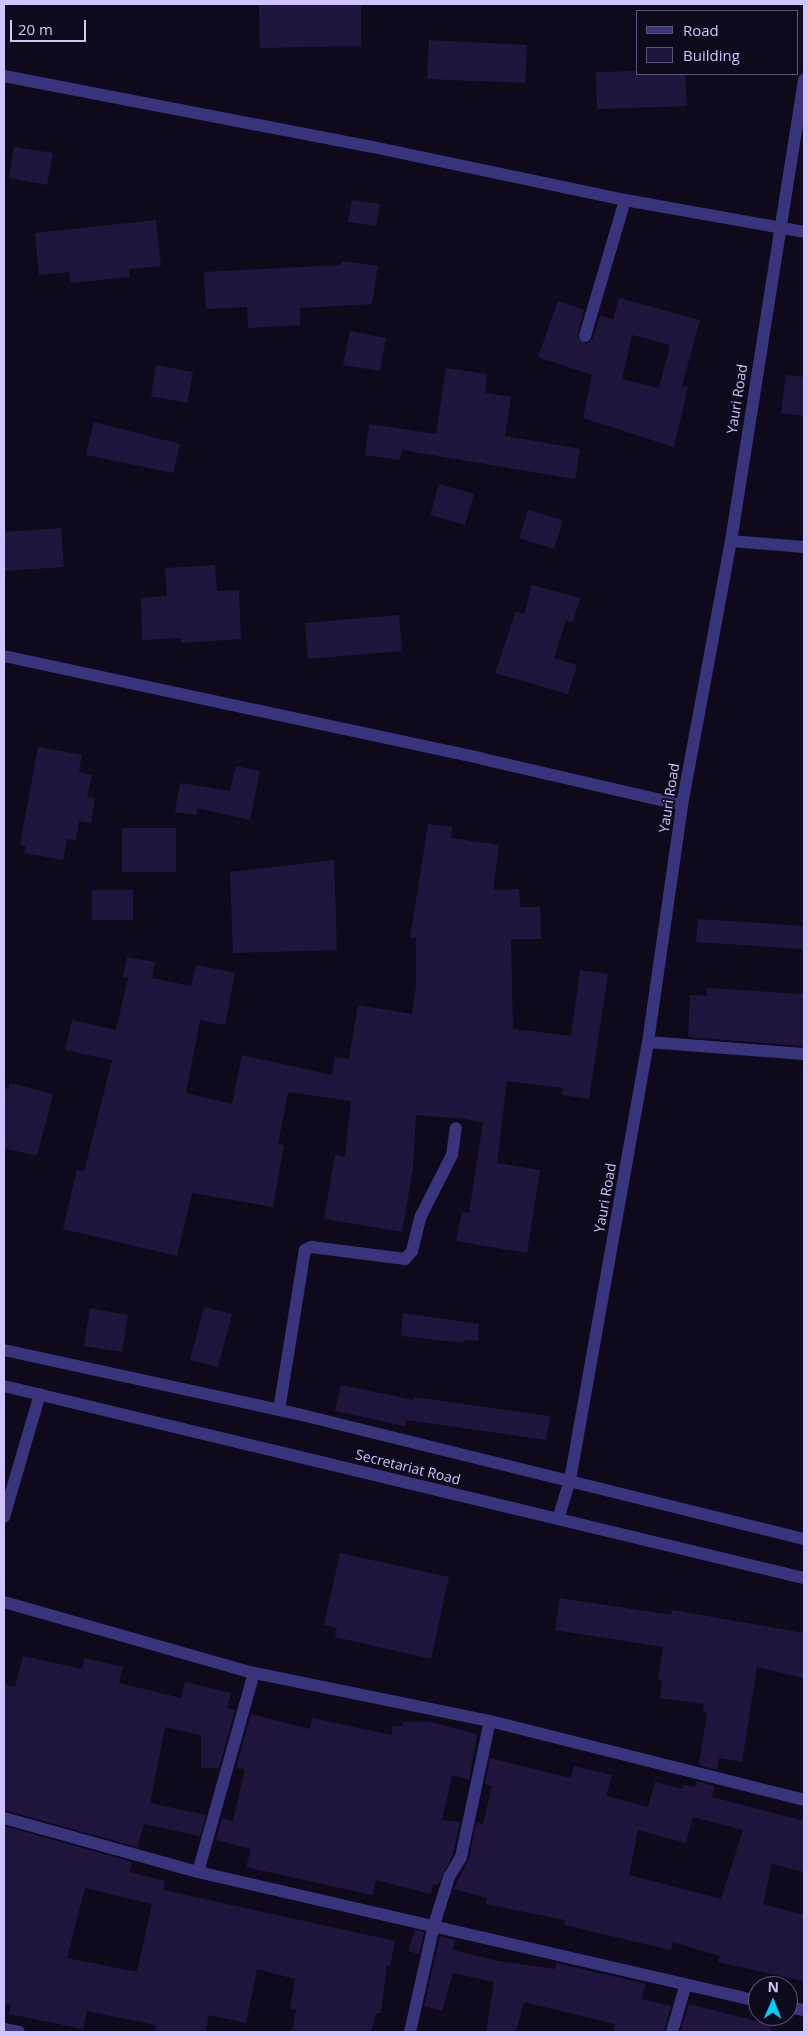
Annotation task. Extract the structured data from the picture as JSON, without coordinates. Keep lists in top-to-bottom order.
{
  "streets": {
    "street": ["Yauri Road", "Secretariat Road"]
  },
  "crossings": [
    ["Yauri Road", "Secretariat Road"]
  ],
  "legend": ["Road", "Building"],
  "scale_bar": "20 m",
  "north": "top"
}
